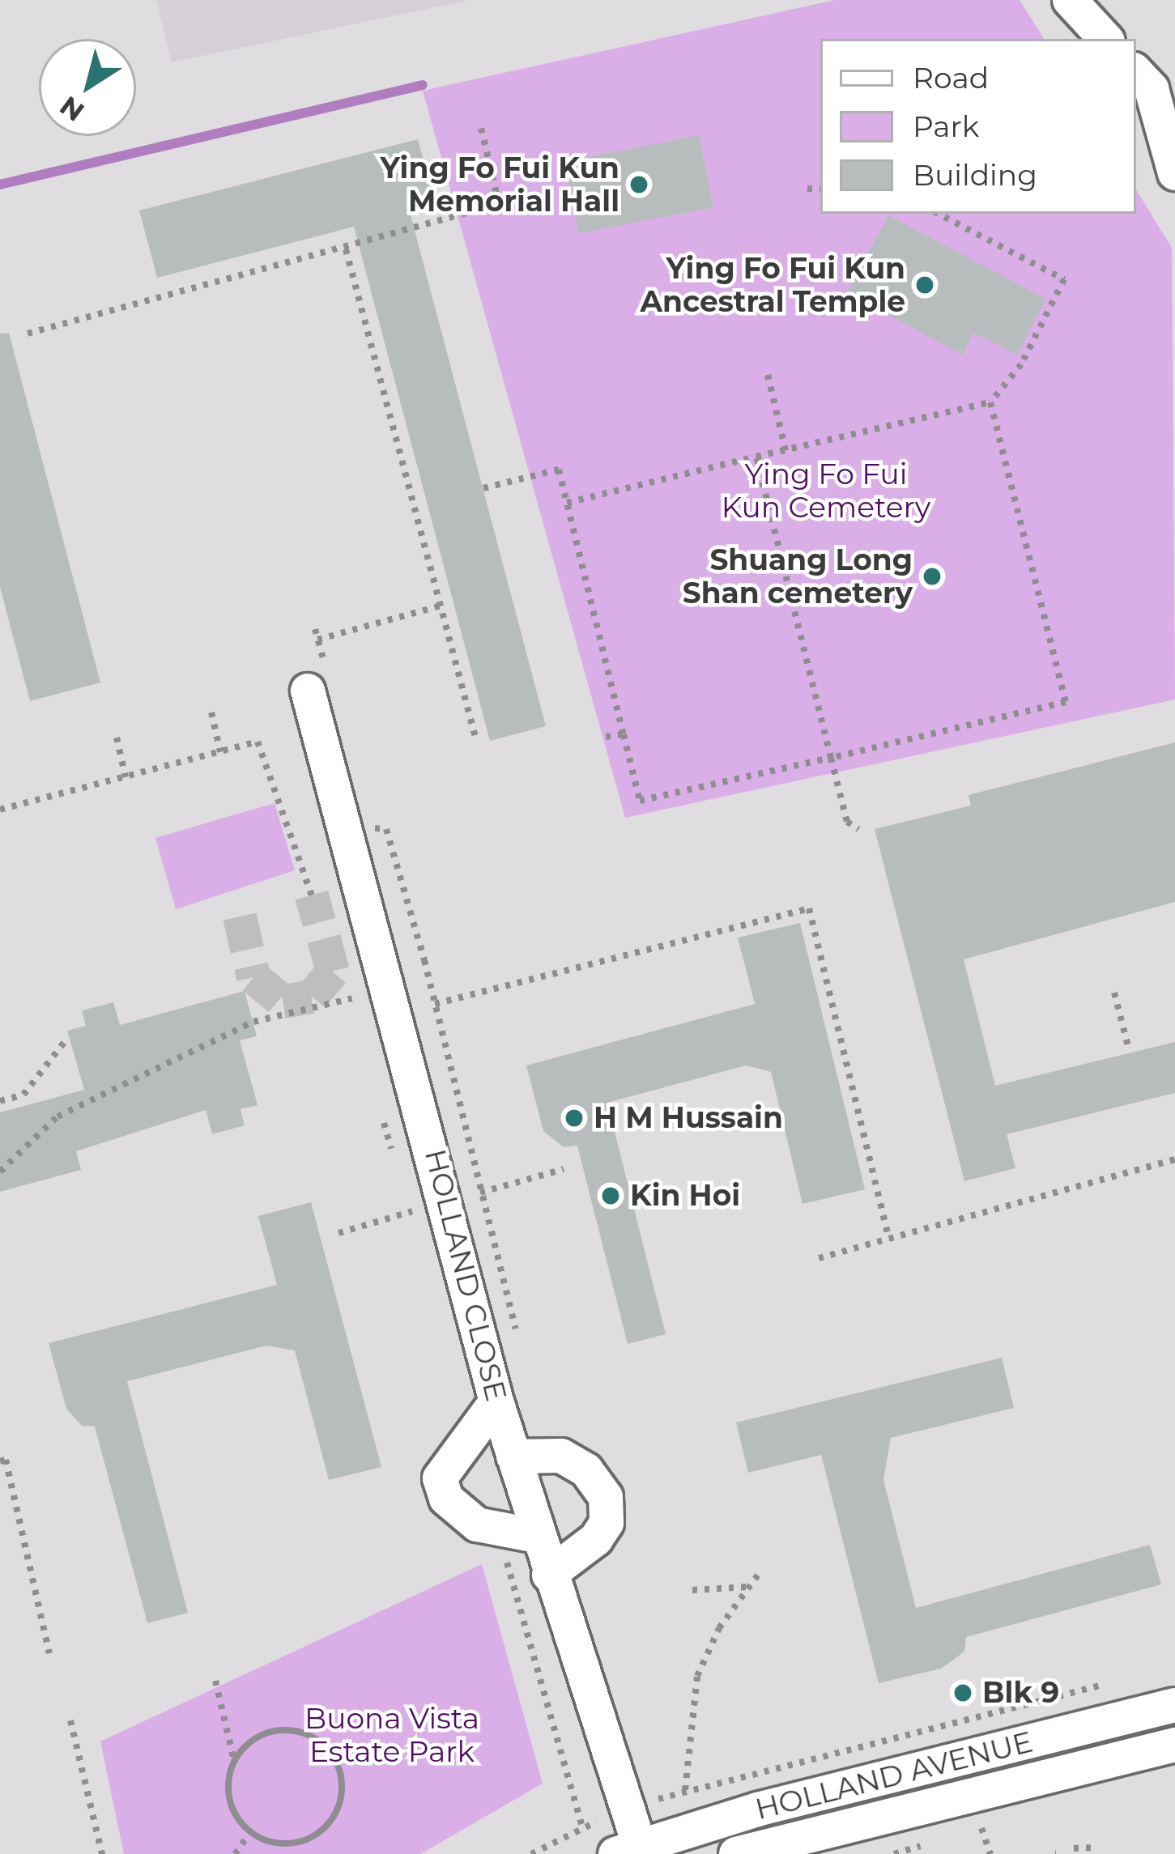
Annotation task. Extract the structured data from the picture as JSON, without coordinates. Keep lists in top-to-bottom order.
{
  "streets": {
    "street": ["HOLLAND CLOSE", "HOLLAND AVENUE"]
  },
  "crossings": [
    ["HOLLAND CLOSE", "HOLLAND AVENUE"]
  ],
  "parks": ["Ying Fo Fui Kun Cemetery", "Buona Vista Estate Park"],
  "places": [
    "Ying Fo Fui Kun Memorial Hall",
    "Ying Fo Fui Kun Ancestral Temple",
    "Shuang Long Shan cemetery",
    "H M Hussain",
    "Kin Hoi",
    "Blk 9"
  ],
  "legend": ["Road", "Park", "Building"],
  "north": "bottom left"
}
